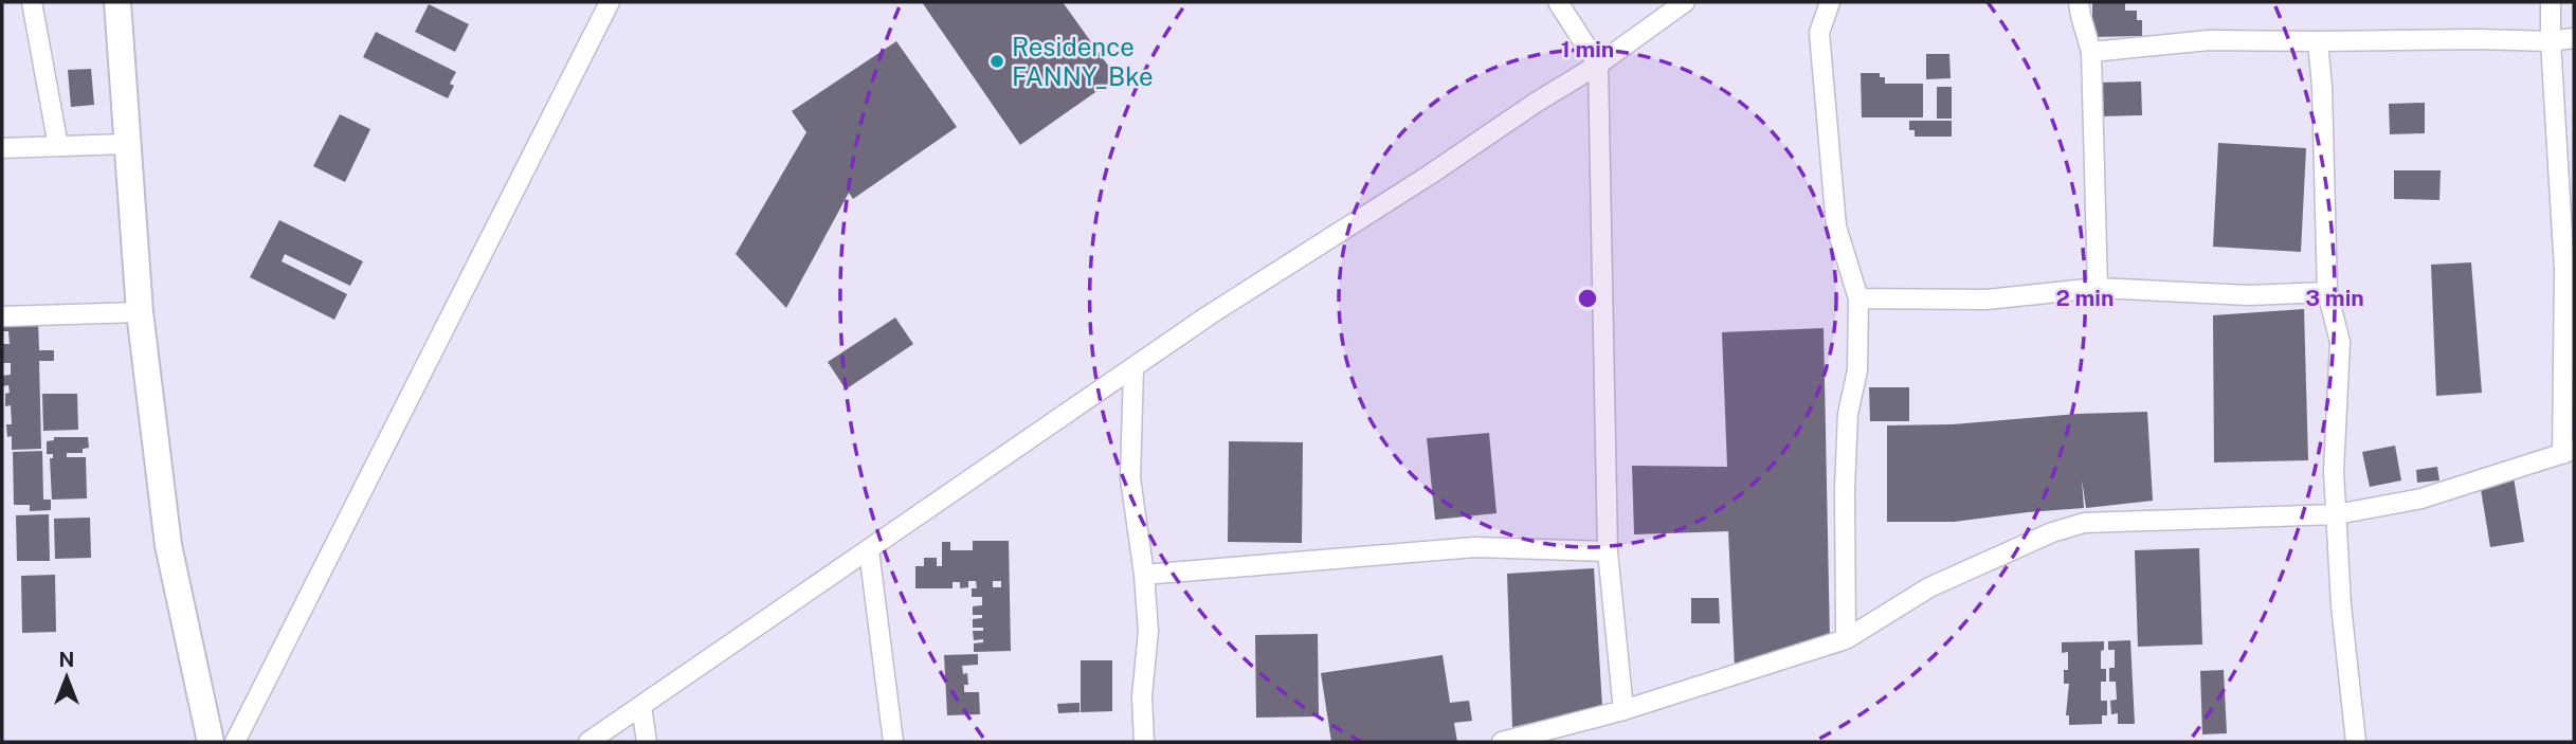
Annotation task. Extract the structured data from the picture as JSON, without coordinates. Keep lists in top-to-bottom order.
{
  "places": ["Residence FANNY_Bke"],
  "north": "top",
  "rings": ["1 min", "2 min", "3 min"]
}
